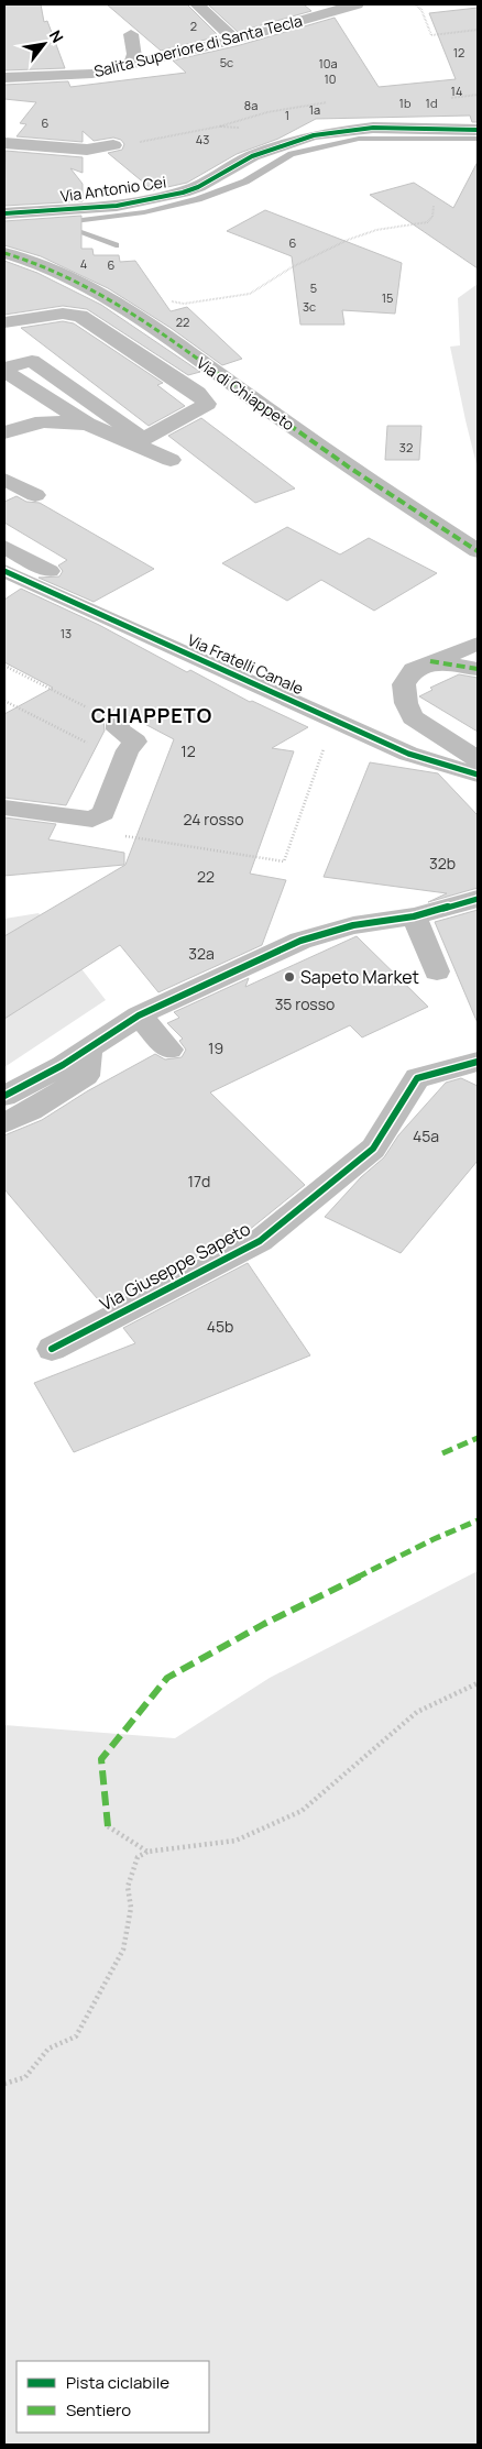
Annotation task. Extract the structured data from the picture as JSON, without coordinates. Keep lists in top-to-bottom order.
{
  "streets": {
    "street": [
      "Salita Superiore di Santa Tecla",
      "Via Antonio Cei",
      "Via di Chiappeto",
      "Via Fratelli Canale",
      "Via Giuseppe Sapeto"
    ]
  },
  "districts": ["CHIAPPETO"],
  "places": ["Sapeto Market"],
  "house_numbers": [
    "2",
    "12",
    "5c",
    "10a",
    "10",
    "14",
    "1b",
    "1d",
    "8a",
    "1a",
    "1",
    "6",
    "43",
    "6",
    "4",
    "6",
    "5",
    "15",
    "3c",
    "22",
    "32",
    "13",
    "12",
    "24 rosso",
    "32b",
    "22",
    "32a",
    "35 rosso",
    "19",
    "45a",
    "17d",
    "45b"
  ],
  "legend": ["Pista ciclabile", "Sentiero"],
  "north": "top right"
}
